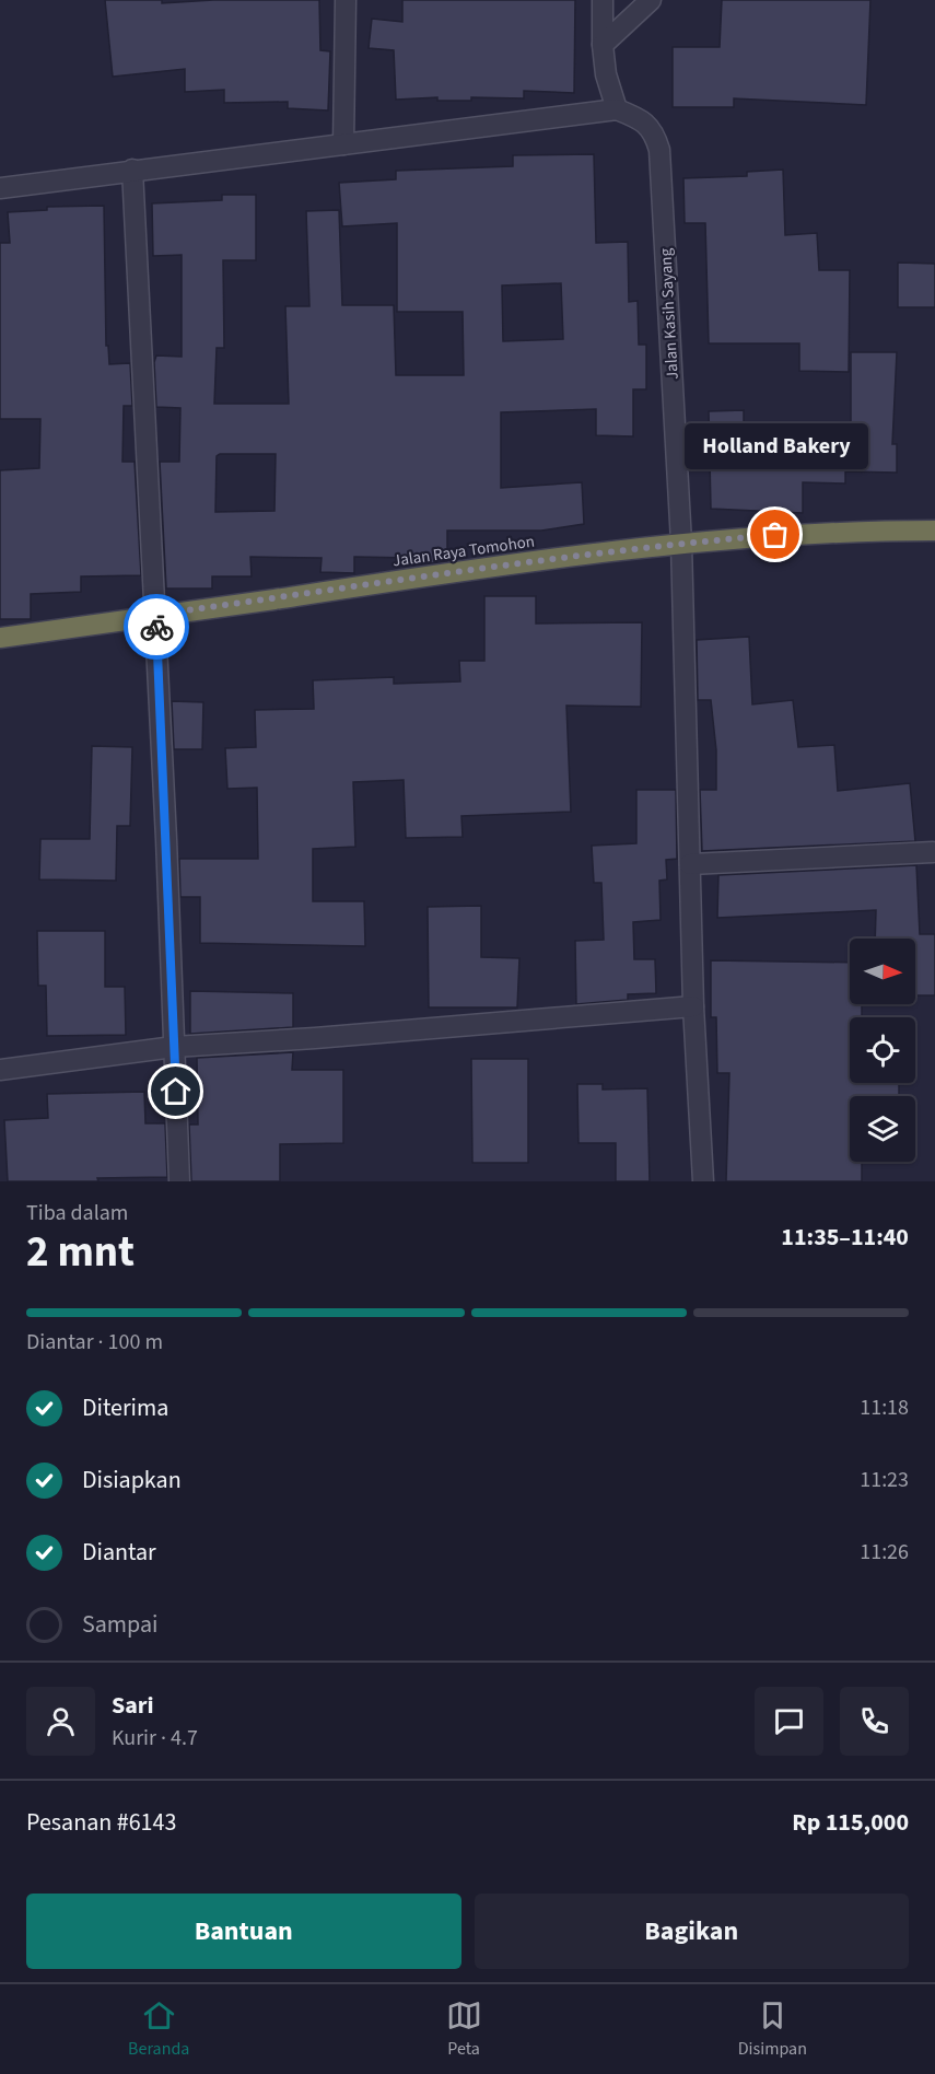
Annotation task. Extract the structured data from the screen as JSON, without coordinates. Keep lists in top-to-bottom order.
{
  "streets": {
    "highway": ["Jalan Raya Tomohon"],
    "street": ["Jalan Kasih Sayang"]
  },
  "crossings": [
    ["Jalan Kasih Sayang", "Jalan Raya Tomohon"]
  ],
  "places": ["Holland Bakery"],
  "north": "right",
  "page": {
    "bubble": "Holland Bakery",
    "heading": ["2 mnt", "Tiba dalam", "11:35–11:40"],
    "panel": [
      "Sari",
      "Kurir · 4.7",
      "Pesanan #6143",
      "Rp 115,000"
    ],
    "bar": "Diantar · 100 m",
    "list": [
      ["Diterima", "11:18"],
      ["Disiapkan", "11:23"],
      ["Diantar", "11:26"],
      "Sampai"
    ],
    "buttons": ["Bantuan", "Bagikan"],
    "tabs": ["Beranda", "Peta", "Disimpan"]
  }
}
